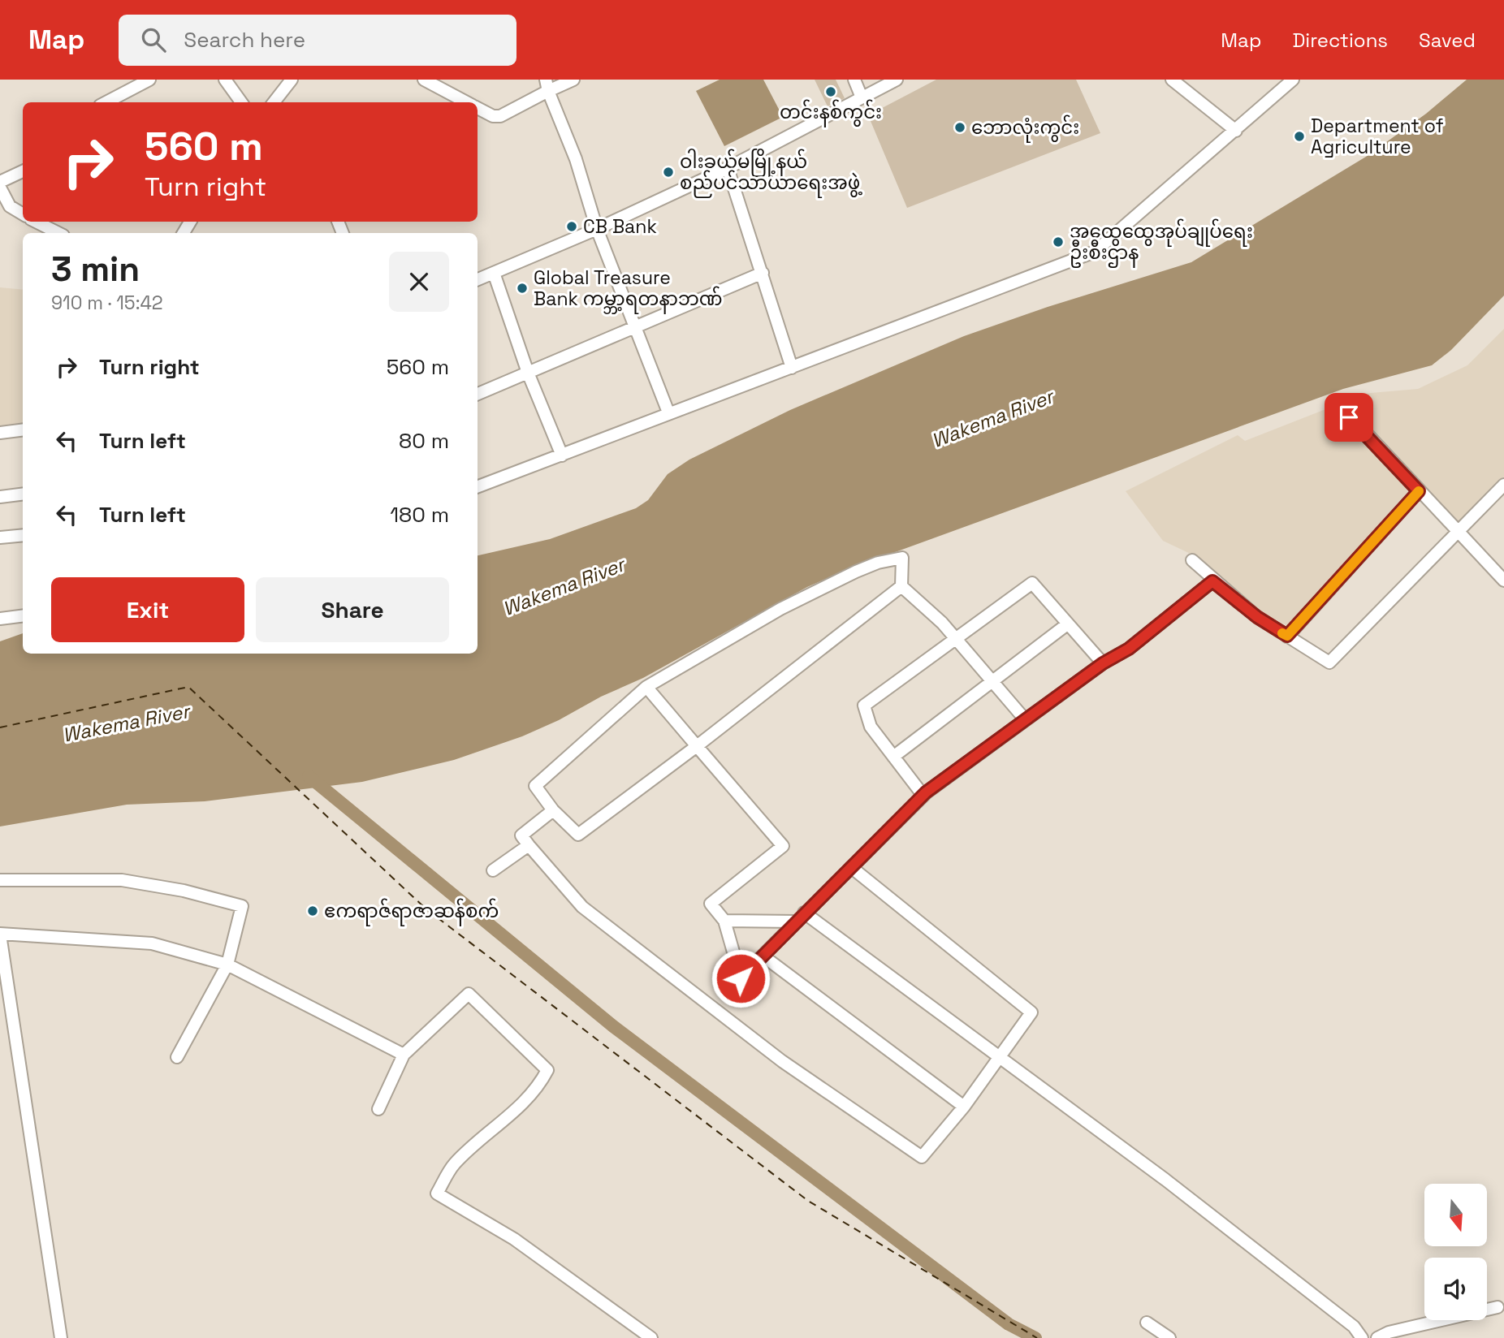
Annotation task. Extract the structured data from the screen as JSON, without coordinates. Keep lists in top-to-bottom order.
{
  "water": ["Wakema River"],
  "places": [
    "တင်းနစ်ကွင်း",
    "ဘောလုံးကွင်း",
    "Department of Agriculture",
    "ဝါးခယ်မမြို့နယ် စည်ပင်သာယာရေးအဖွဲ့",
    "CB Bank",
    "အထွေထွေအုပ်ချုပ်ရေး ဦးစီးဌာန",
    "Global Treasure Bank ကမ္ဘာ့ရတနာဘဏ်",
    "ဧကရာဇ်ရာဇာဆန်စက်"
  ],
  "north": "bottom",
  "page": {
    "header": "Map",
    "search": "Search here",
    "nav": ["Map", "Directions", "Saved"],
    "turn": ["560 m", "Turn right"],
    "heading": ["3 min", "910 m · 15:42"],
    "list": [
      {
        "name": "Turn right",
        "value": "560 m"
      },
      {
        "name": "Turn left",
        "value": "80 m"
      },
      {
        "name": "Turn left",
        "value": "180 m"
      }
    ],
    "buttons": ["Exit", "Share"]
  }
}
